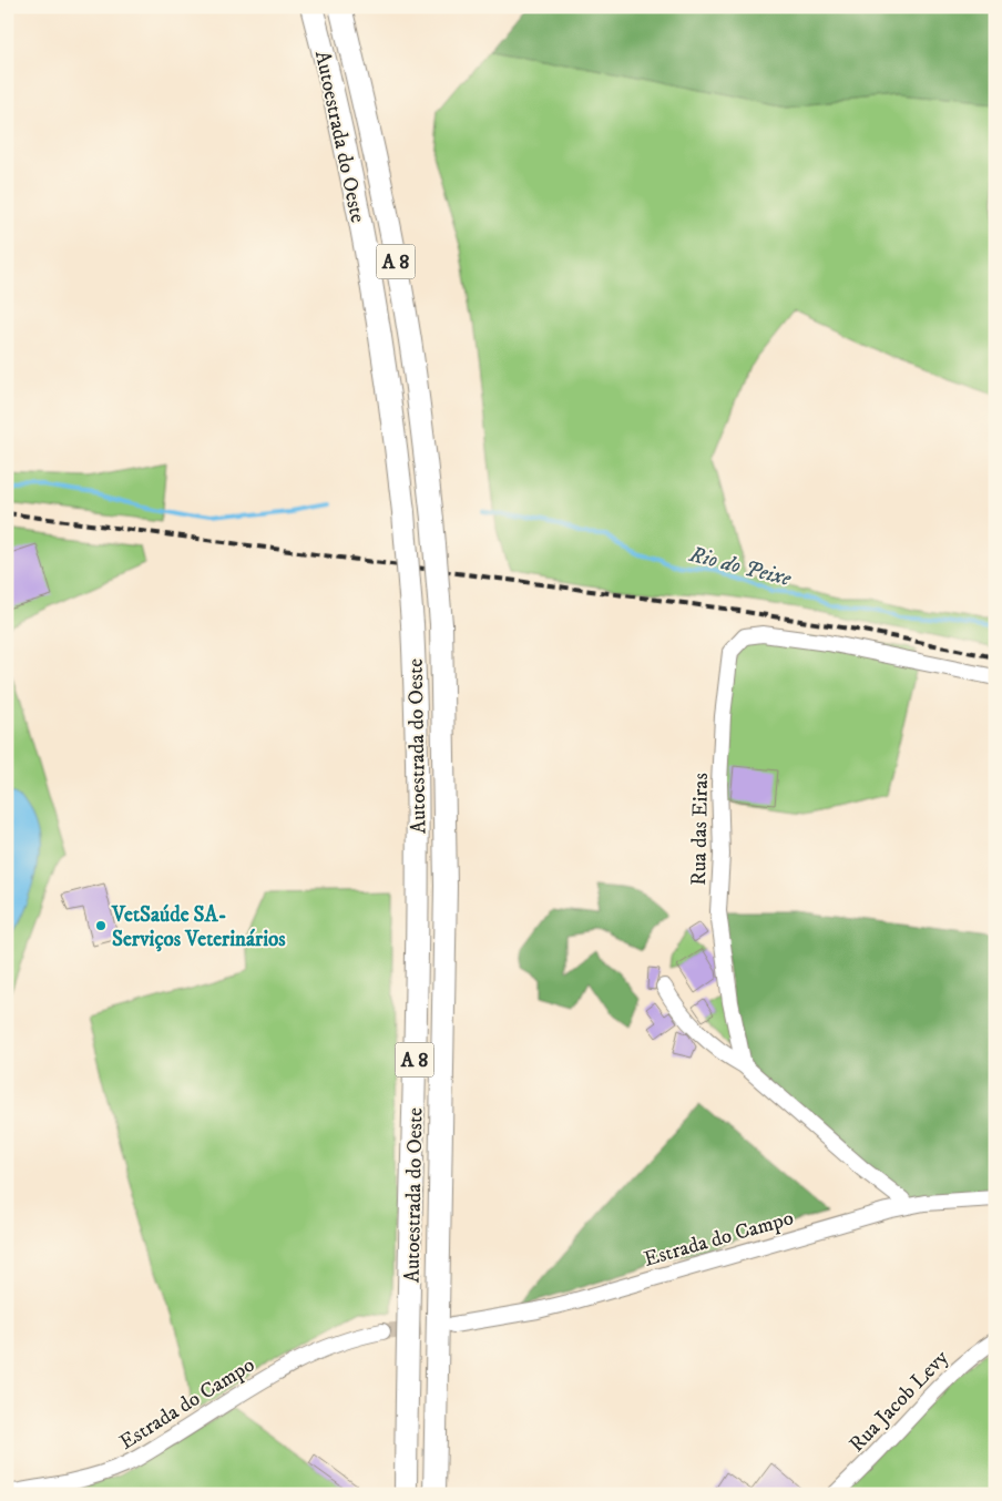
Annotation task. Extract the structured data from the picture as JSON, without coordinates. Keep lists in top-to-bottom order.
{
  "streets": {
    "highway": ["Autoestrada do Oeste", "A 8"],
    "street": ["Rua das Eiras", "Estrada do Campo", "Rua Jacob Levy"]
  },
  "water": ["Rio do Peixe"],
  "places": ["VetSaúde SA- Serviços Veterinários"]
}
